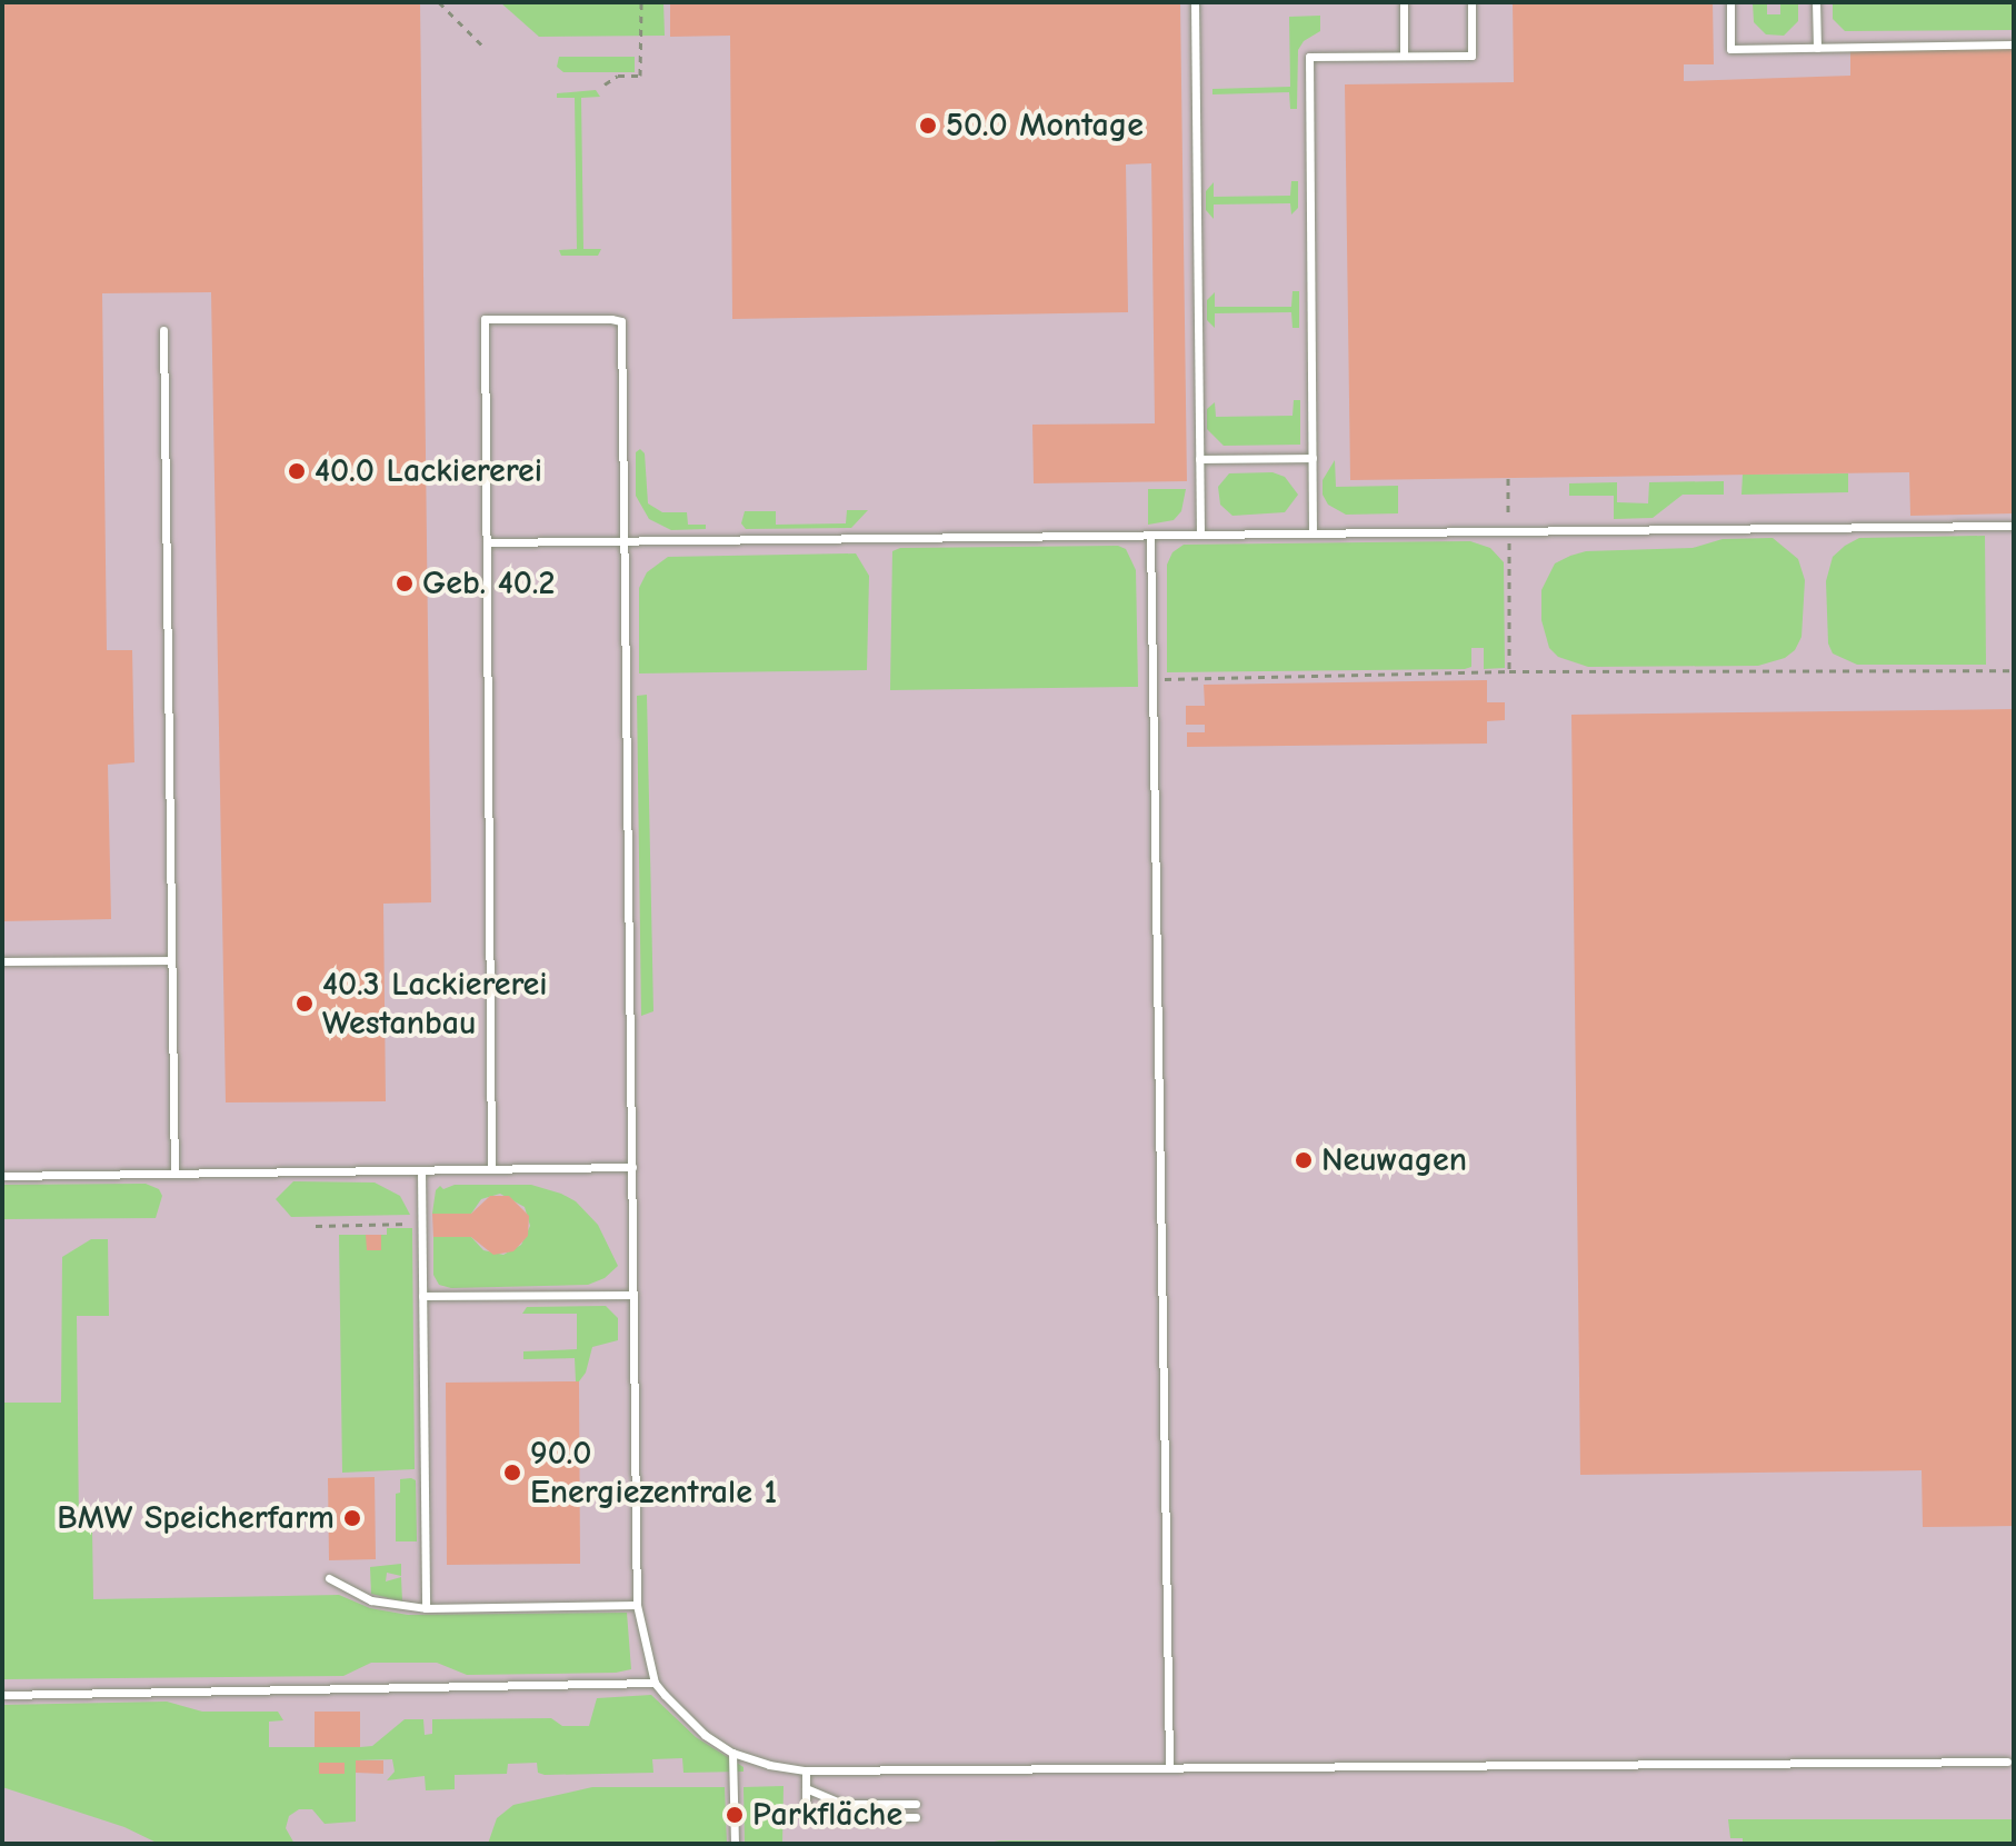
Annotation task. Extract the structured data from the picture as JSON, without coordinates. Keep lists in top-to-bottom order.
{
  "places": [
    "50.0 Montage",
    "40.0 Lackiererei",
    "Geb. 40.2",
    "40.3 Lackiererei Westanbau",
    "Neuwagen",
    "90.0 Energiezentrale 1",
    "BMW Speicherfarm",
    "Parkfläche"
  ]
}
